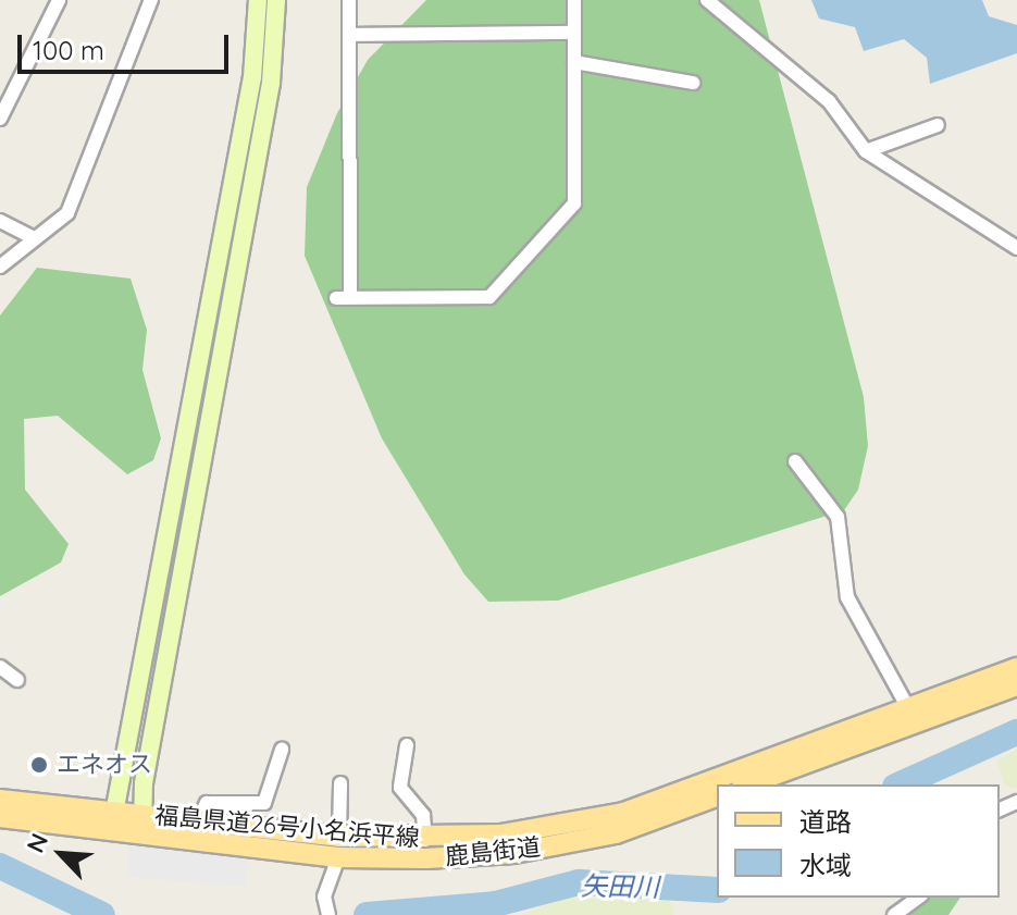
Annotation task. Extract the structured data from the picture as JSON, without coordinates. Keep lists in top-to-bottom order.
{
  "streets": {
    "main road": ["福島県道26号小名浜平線", "鹿島街道"]
  },
  "crossings": [
    ["福島県道26号小名浜平線", "鹿島街道"]
  ],
  "water": ["矢田川"],
  "places": ["エネオス"],
  "legend": ["道路", "水域"],
  "scale_bar": "100 m",
  "north": "top left"
}
